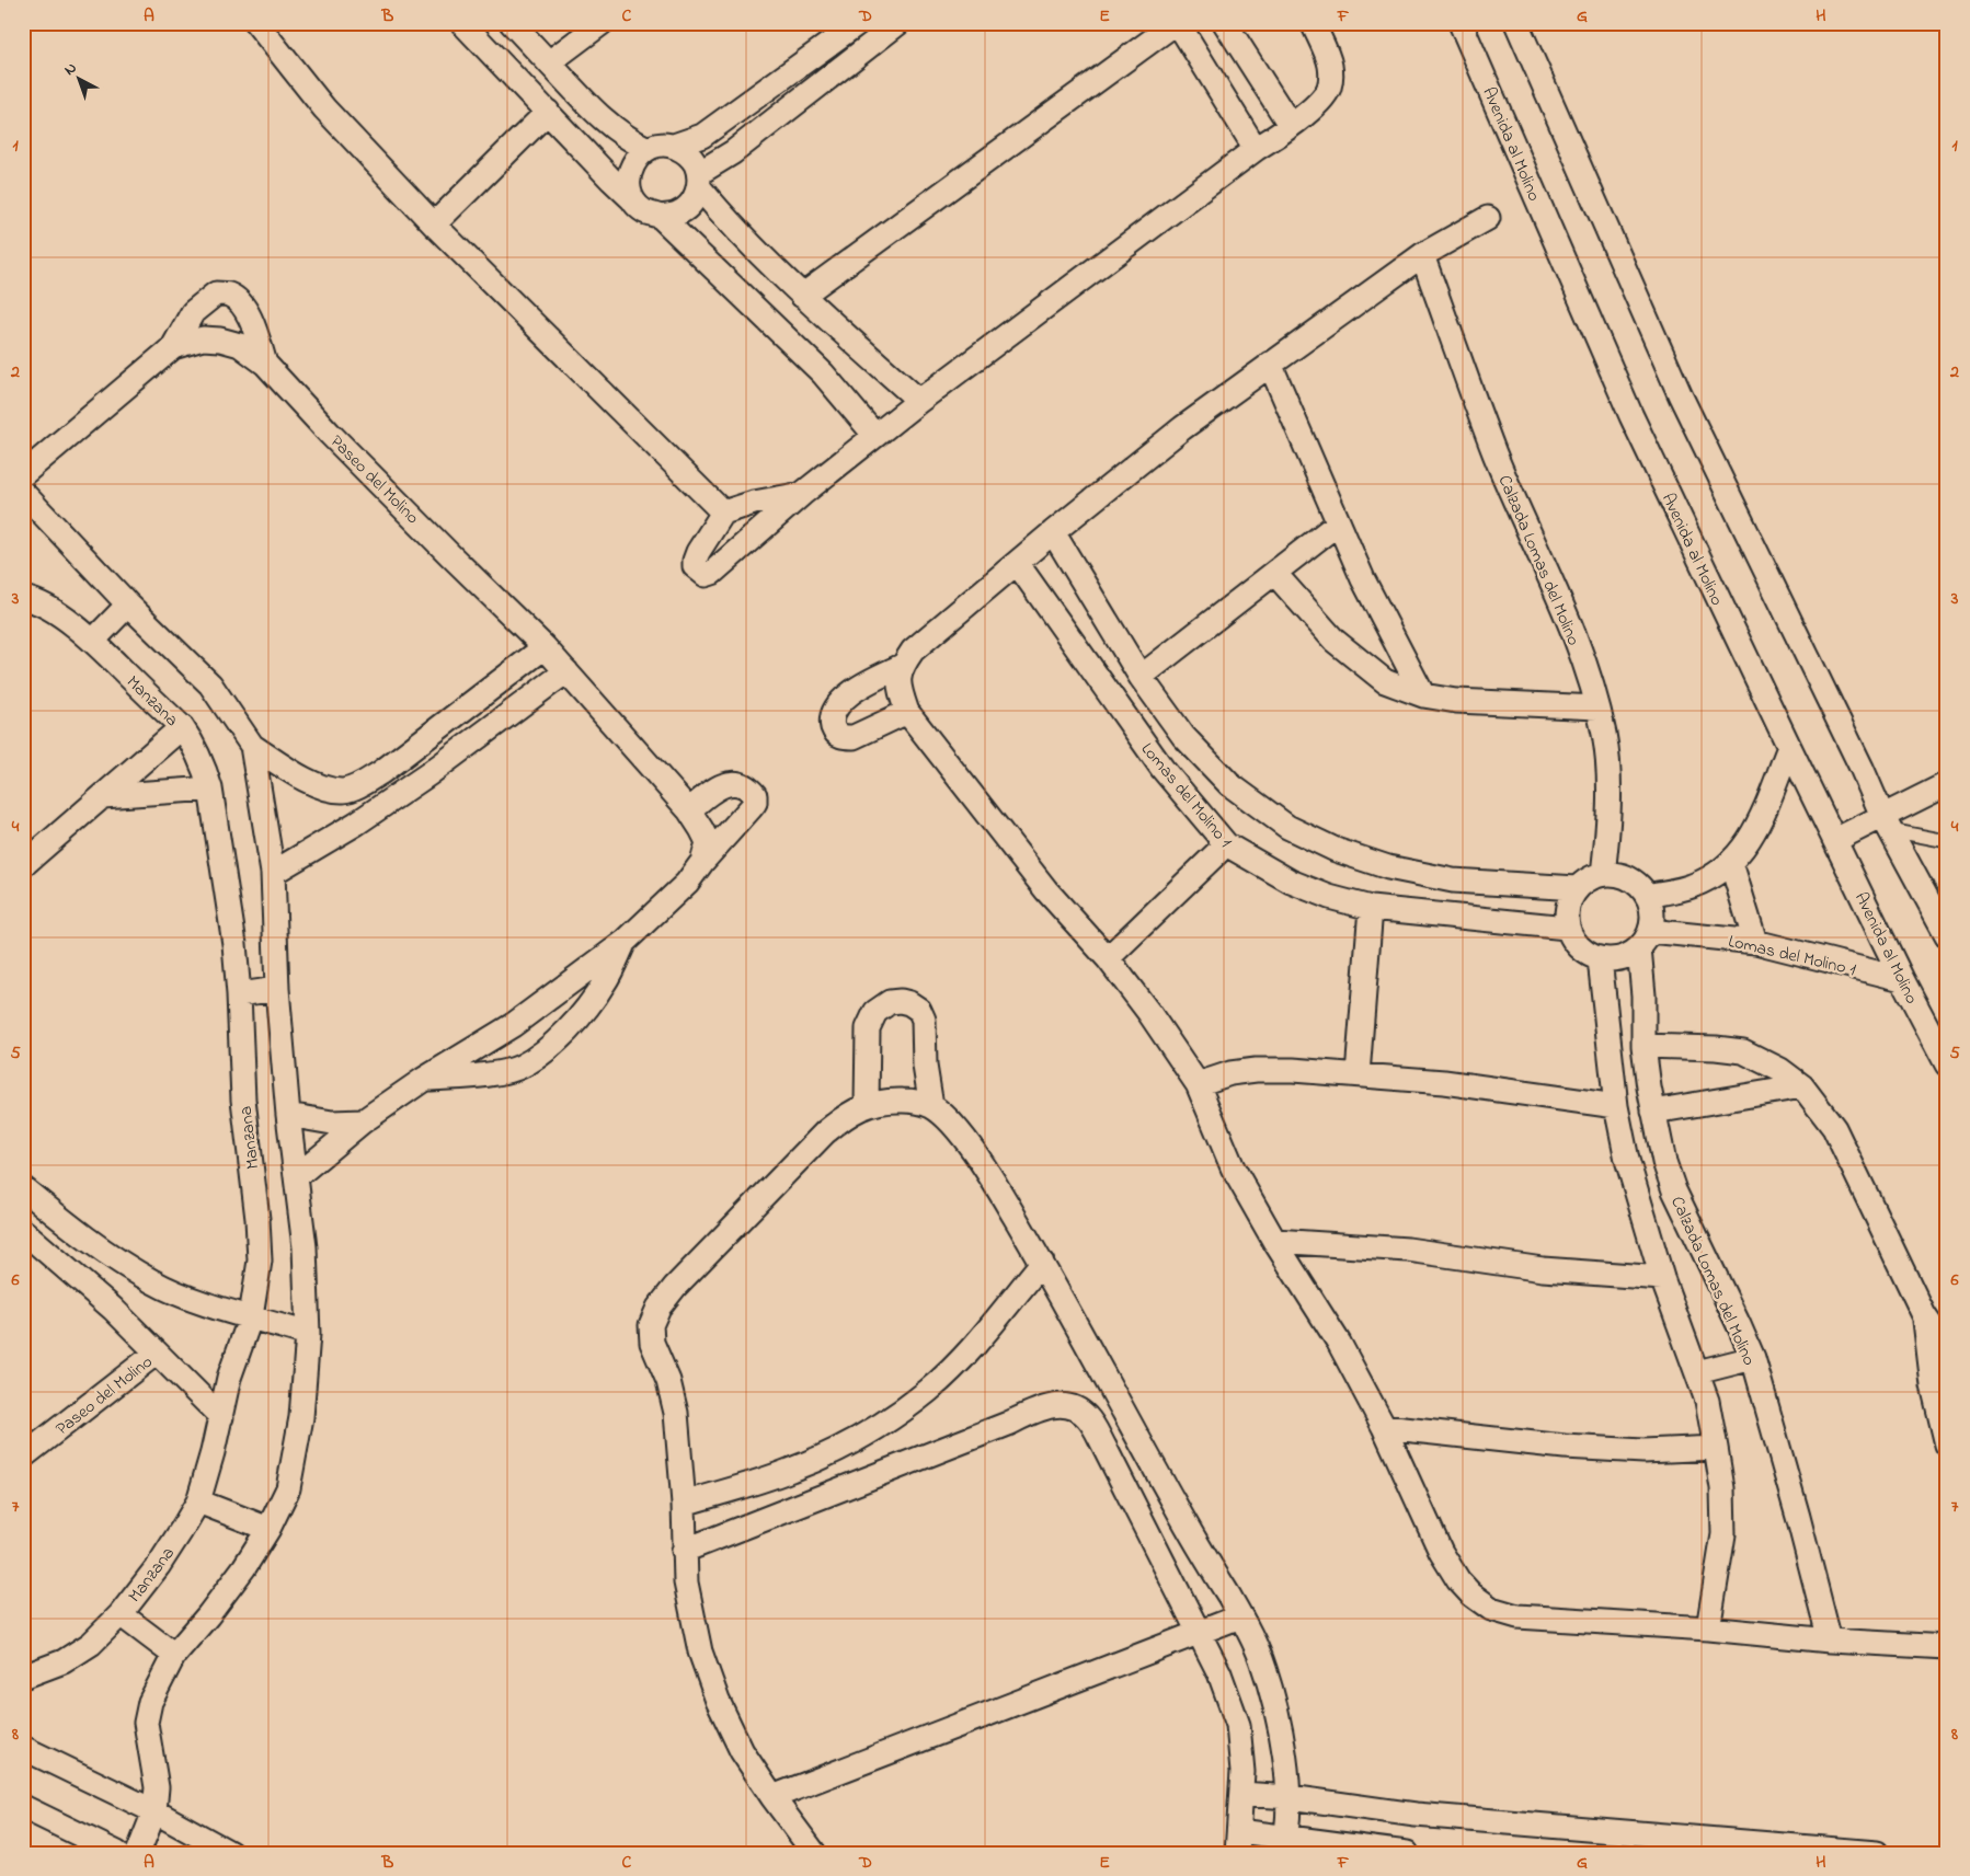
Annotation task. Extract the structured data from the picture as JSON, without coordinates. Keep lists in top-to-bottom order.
{
  "streets": {
    "street": [
      "Avenida al Molino",
      "Paseo del Molino",
      "Calzada Lomas del Molino",
      "Manzana",
      "Lomas del Molino 1"
    ]
  },
  "crossings": [
    ["Avenida al Molino", "Lomas del Molino 1"],
    ["Calzada Lomas del Molino", "Lomas del Molino 1"]
  ],
  "north": "top left",
  "grid": {
    "columns": [
      "A",
      "B",
      "C",
      "D",
      "E",
      "F",
      "G",
      "H"
    ],
    "rows": [
      "1",
      "2",
      "3",
      "4",
      "5",
      "6",
      "7",
      "8"
    ]
  }
}
